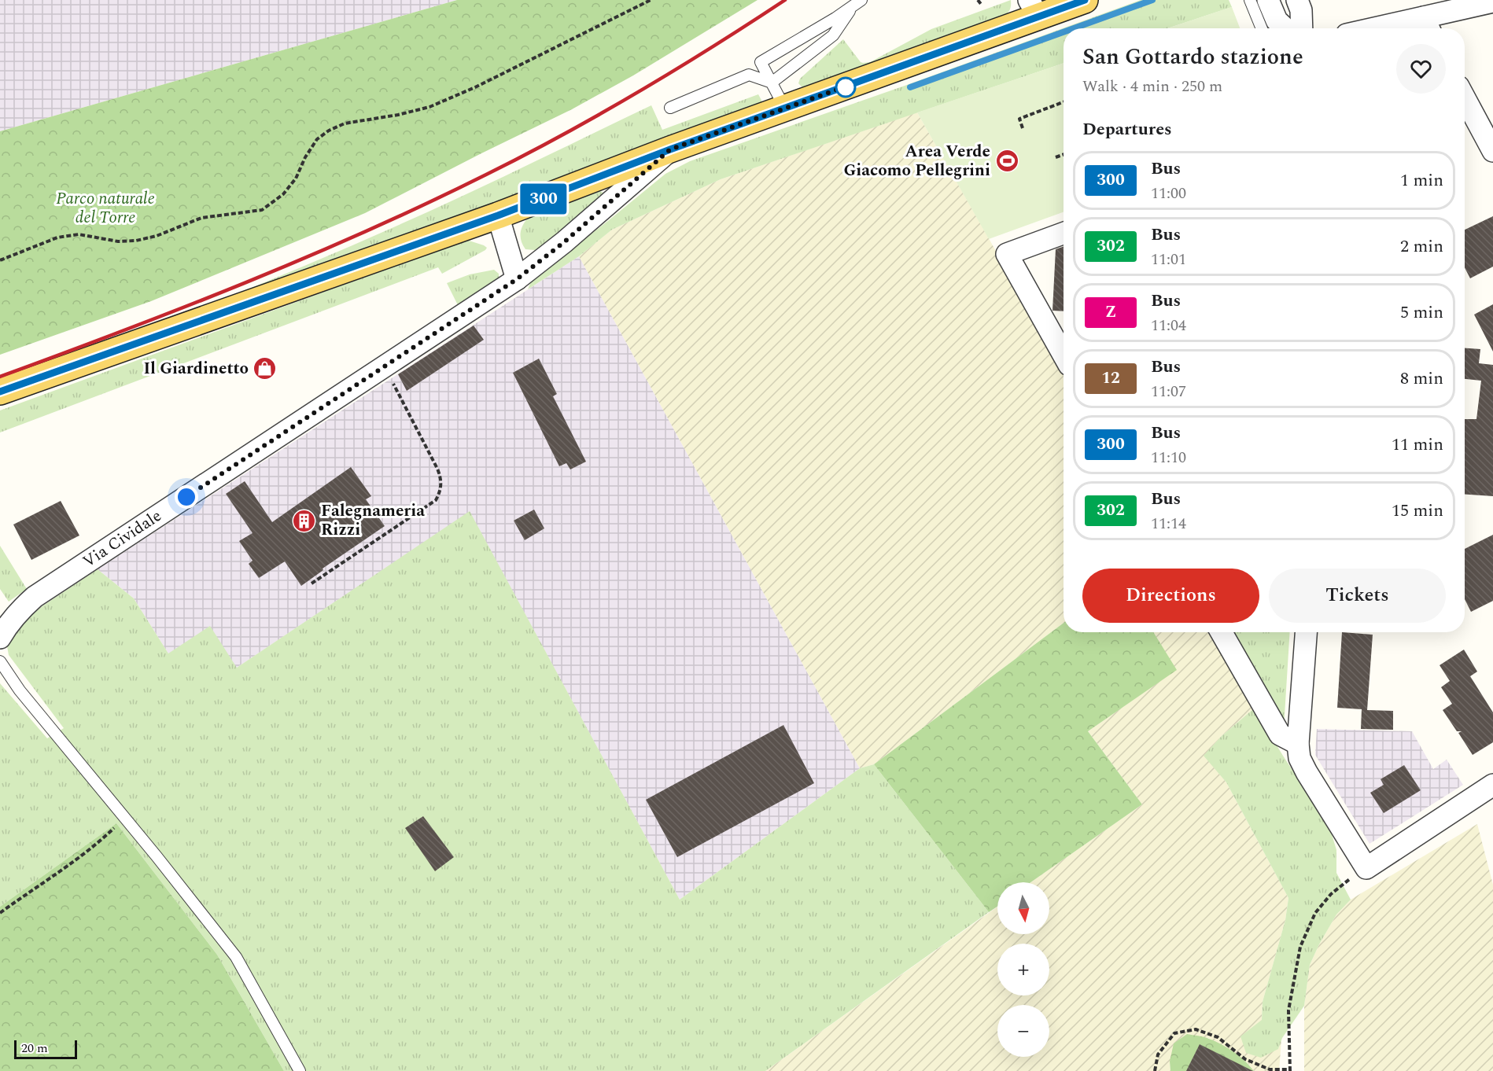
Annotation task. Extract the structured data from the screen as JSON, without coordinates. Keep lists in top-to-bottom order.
{
  "streets": {
    "main road": ["Via Cividale"]
  },
  "parks": ["Parco naturale del Torre"],
  "places": {
    "sports": ["Area Verde Giacomo Pellegrini"],
    "shop": ["Il Giardinetto"],
    "building": ["Falegnameria Rizzi"]
  },
  "lines": ["bus line 300"],
  "scale_bar": "20 m",
  "north": "bottom",
  "page": {
    "on_map": "300",
    "heading": [
      ["San Gottardo stazione", "Walk · 4 min · 250 m"],
      "Departures"
    ],
    "list": [
      {
        "mark": "300",
        "name": "Bus",
        "note": "11:00",
        "value": "1 min"
      },
      {
        "mark": "302",
        "name": "Bus",
        "note": "11:01",
        "value": "2 min"
      },
      {
        "mark": "Z",
        "name": "Bus",
        "note": "11:04",
        "value": "5 min"
      },
      {
        "mark": "12",
        "name": "Bus",
        "note": "11:07",
        "value": "8 min"
      },
      {
        "mark": "300",
        "name": "Bus",
        "note": "11:10",
        "value": "11 min"
      },
      {
        "mark": "302",
        "name": "Bus",
        "note": "11:14",
        "value": "15 min"
      }
    ],
    "buttons": ["Directions", "Tickets"],
    "map_buttons": ["+", "−"],
    "scale": "20 m"
  }
}
